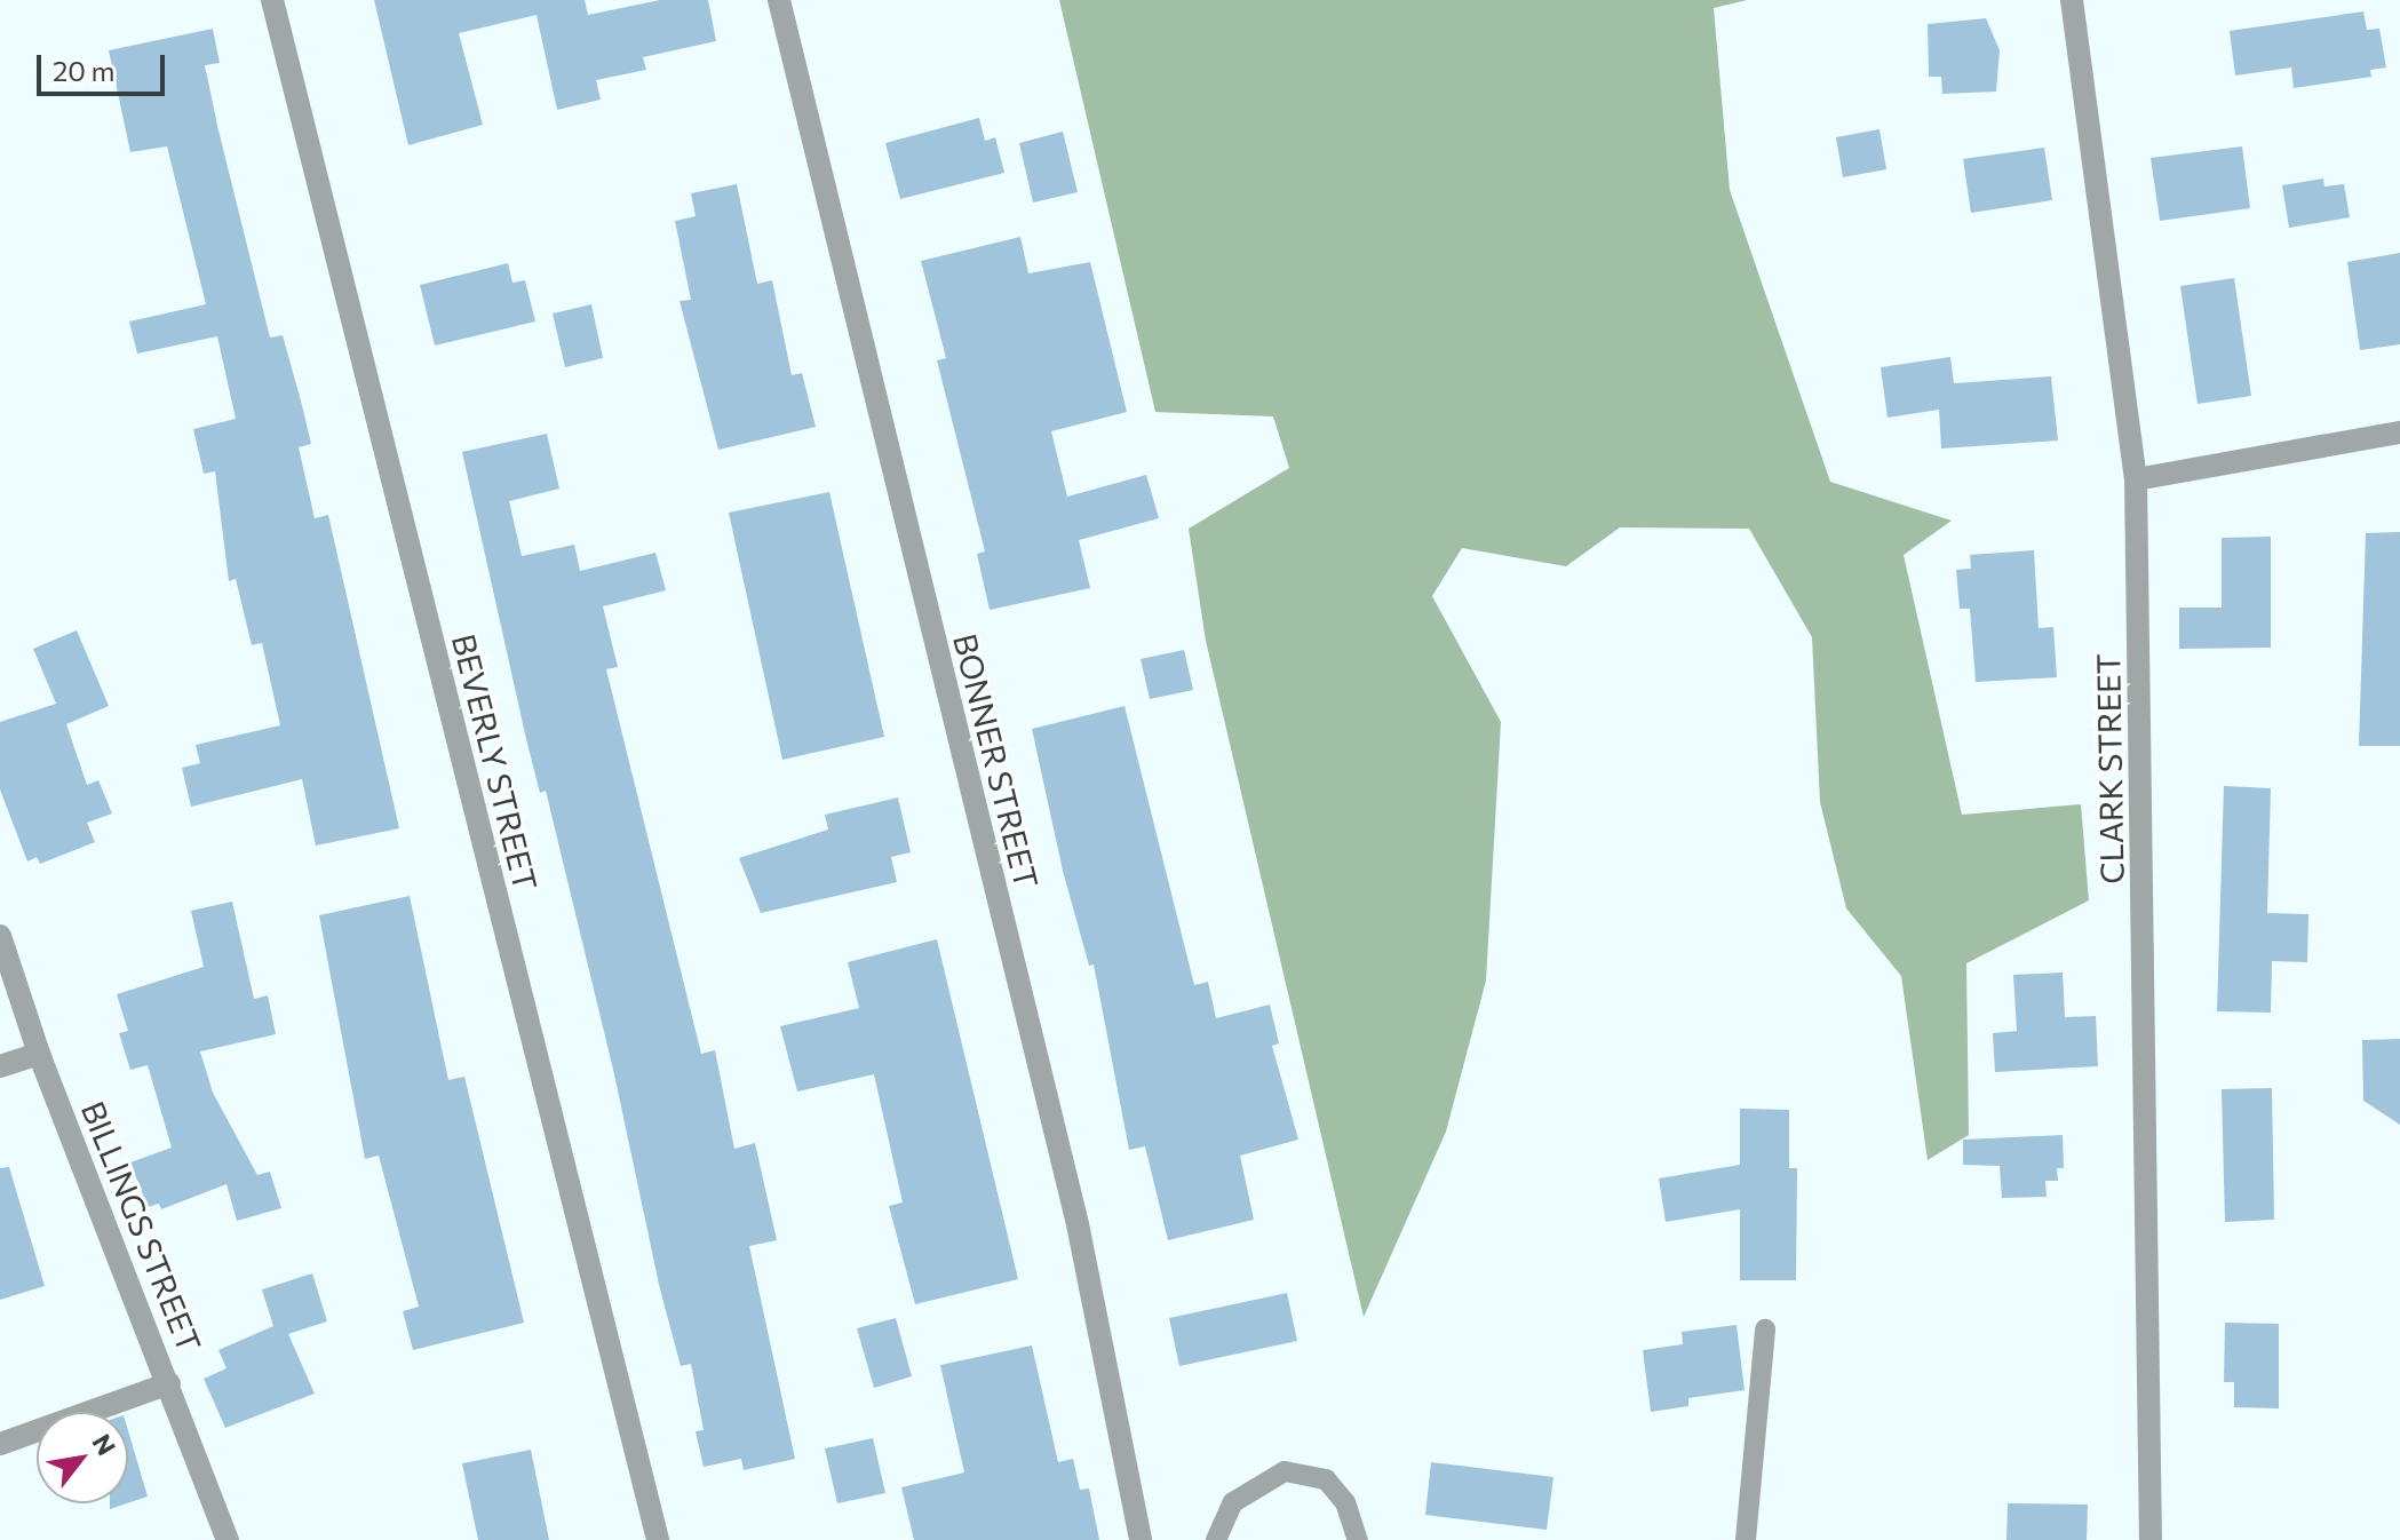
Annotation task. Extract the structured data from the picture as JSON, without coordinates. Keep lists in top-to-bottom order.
{
  "streets": {
    "street": [
      "BONNER STREET",
      "BEVERLY STREET",
      "CLARK STREET",
      "BILLINGS STREET"
    ]
  },
  "scale_bar": "20 m",
  "north": "top right"
}
